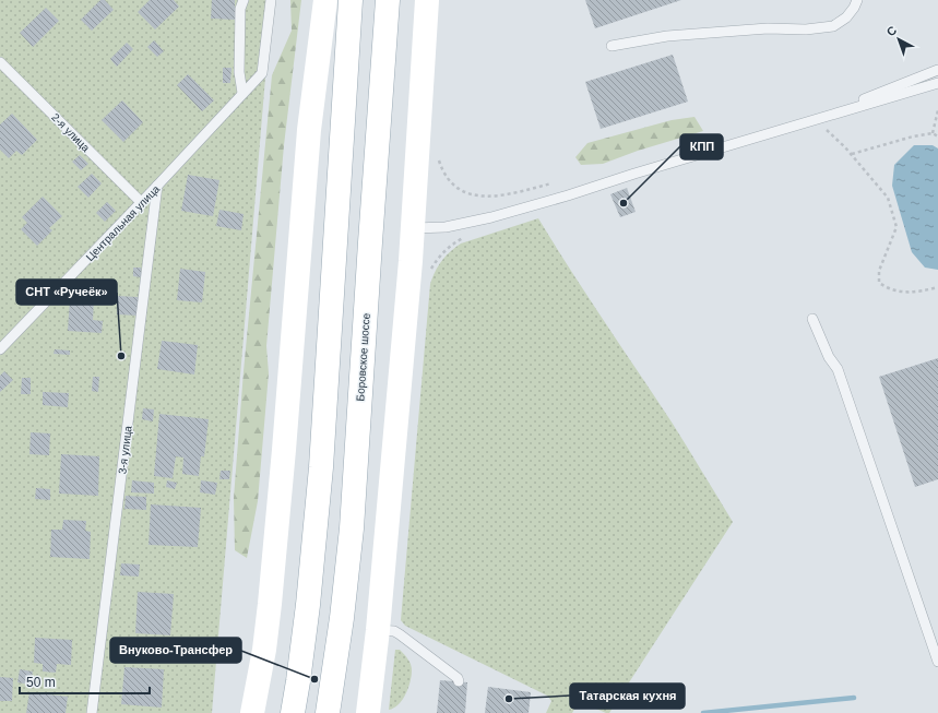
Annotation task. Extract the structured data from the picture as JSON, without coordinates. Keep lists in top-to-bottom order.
{
  "streets": {
    "main road": ["Боровское шоссе"],
    "lane": ["2-я улица", "Центральная улица", "3-я улица"]
  },
  "crossings": [
    ["2-я улица", "Центральная улица"],
    ["Центральная улица", "3-я улица"]
  ],
  "places": [
    "КПП",
    "СНТ «Ручеёк»",
    "Внуково-Трансфер",
    "Татарская кухня"
  ],
  "scale_bar": "50 m",
  "north": "top left"
}
